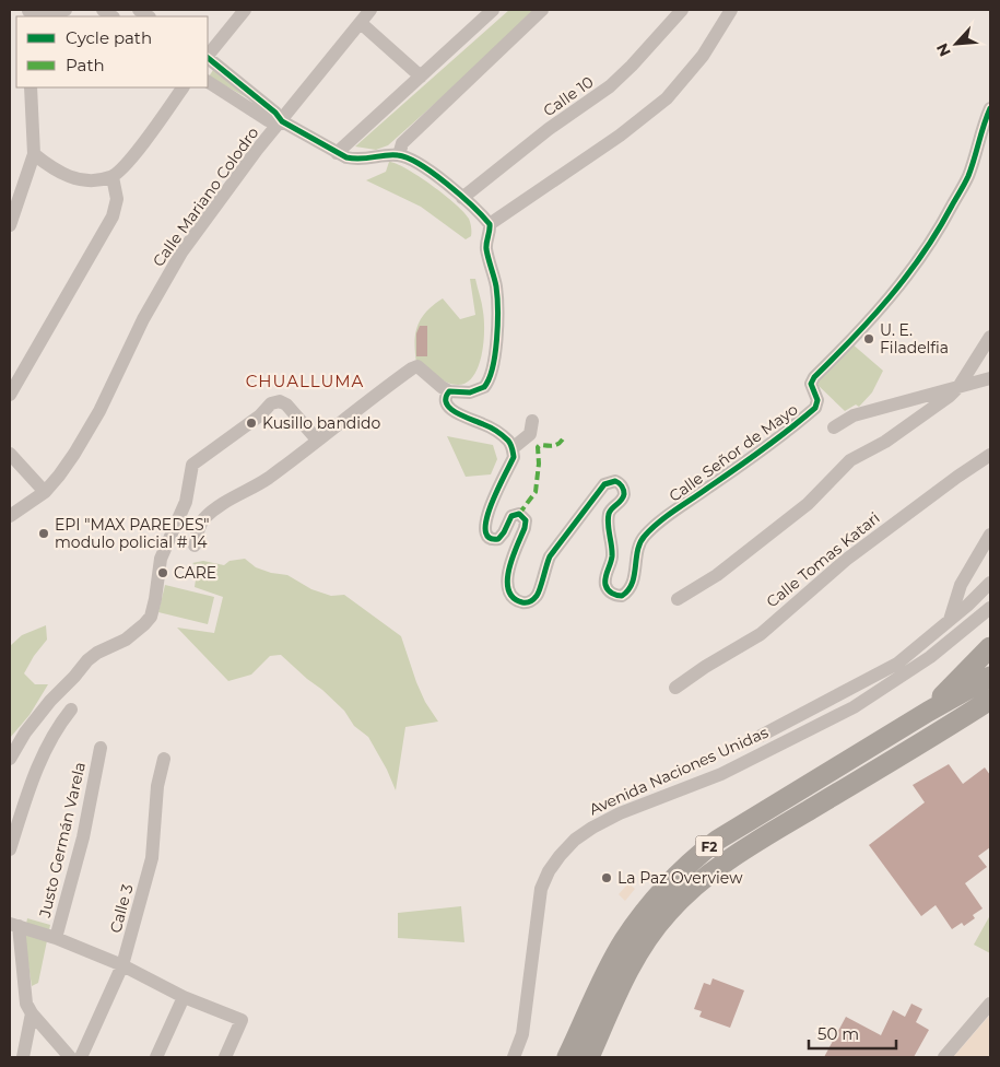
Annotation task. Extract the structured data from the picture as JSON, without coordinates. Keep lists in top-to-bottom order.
{
  "streets": {
    "highway": ["F2"],
    "street": [
      "Calle 10",
      "Calle Mariano Colodro",
      "Calle Señor de Mayo",
      "Calle Tomas Katari",
      "Avenida Naciones Unidas",
      "Justo Germán Varela",
      "Calle 3"
    ]
  },
  "districts": ["CHUALLUMA"],
  "places": [
    "U. E. Filadelfia",
    "Kusillo bandido",
    "EPI \"MAX PAREDES\" modulo policial # 14",
    "CARE",
    "La Paz Overview"
  ],
  "legend": ["Cycle path", "Path"],
  "scale_bar": "50 m",
  "north": "bottom left"
}
